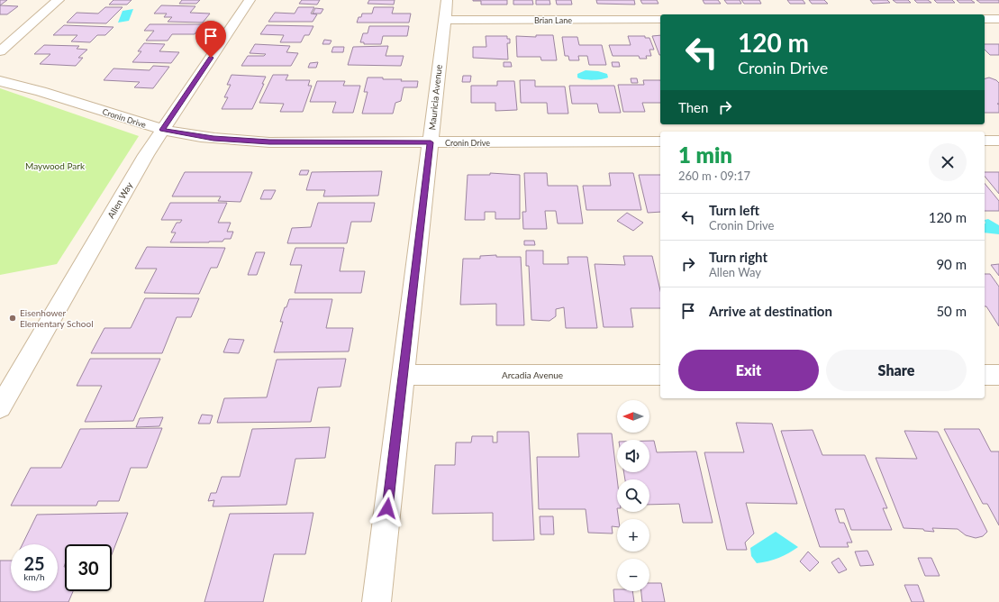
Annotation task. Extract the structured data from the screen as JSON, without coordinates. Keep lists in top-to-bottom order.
{
  "streets": {
    "street": [
      "Brian Lane",
      "Mauricia Avenue",
      "Cronin Drive",
      "Allen Way",
      "Arcadia Avenue"
    ]
  },
  "crossings": [
    ["Brian Lane", "Mauricia Avenue"],
    ["Mauricia Avenue", "Cronin Drive"],
    ["Mauricia Avenue", "Arcadia Avenue"],
    ["Cronin Drive", "Allen Way"]
  ],
  "parks": ["Maywood Park"],
  "places": ["Eisenhower Elementary School"],
  "north": "left",
  "page": {
    "turn": ["120 m", "Cronin Drive"],
    "then": "Then",
    "heading": ["1 min", "260 m · 09:17"],
    "list": [
      {
        "name": "Turn left",
        "note": "Cronin Drive",
        "value": "120 m"
      },
      {
        "name": "Turn right",
        "note": "Allen Way",
        "value": "90 m"
      },
      {
        "name": "Arrive at destination",
        "value": "50 m"
      }
    ],
    "buttons": ["Exit", "Share"],
    "map_buttons": ["+", "−"],
    "speed": "25 km/h",
    "limit": "30"
  }
}
